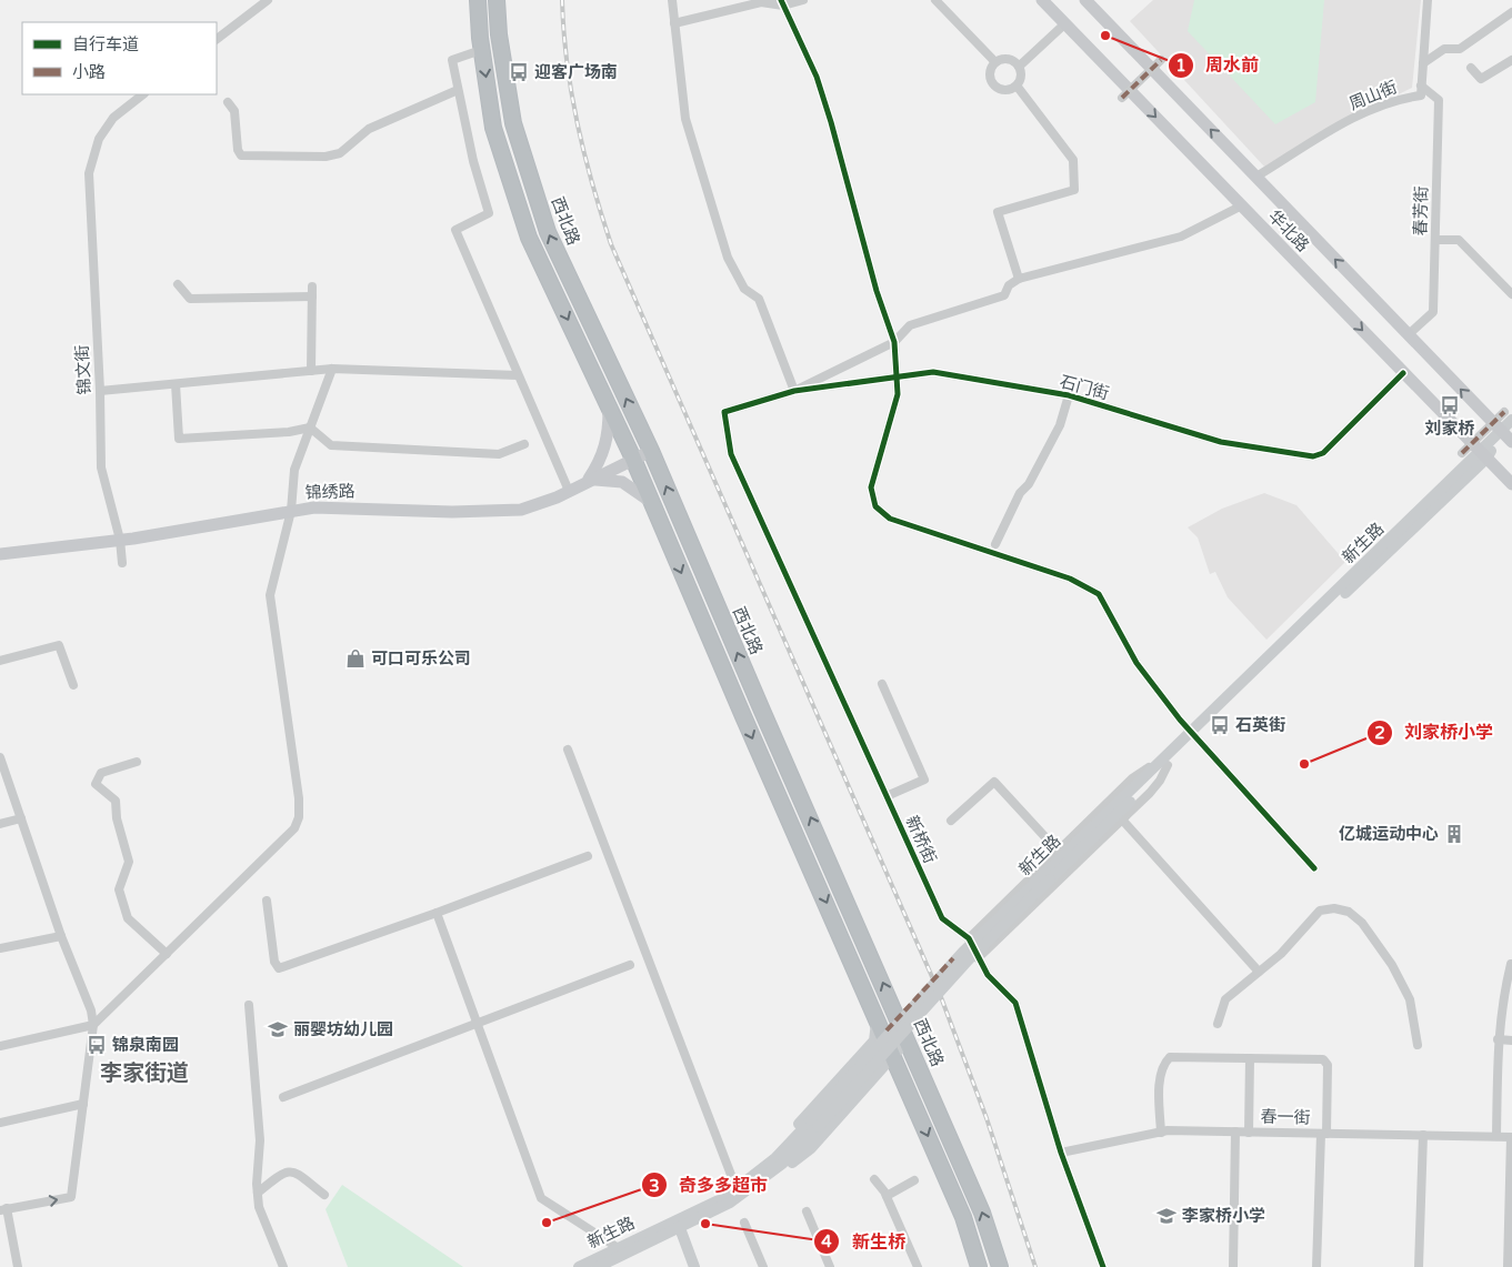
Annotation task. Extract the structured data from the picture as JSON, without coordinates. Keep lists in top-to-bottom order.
{
  "streets": {
    "highway": ["西北路"],
    "main road": ["华北路", "锦绣路", "新生路"],
    "street": [
      "周山街",
      "春芳街",
      "锦文街",
      "石门街",
      "新桥街",
      "春一街"
    ]
  },
  "crossings": [
    ["周山街", "春芳街"],
    ["周山街", "华北路"],
    ["春芳街", "华北路"],
    ["西北路", "锦绣路"],
    ["华北路", "石门街"],
    ["华北路", "新生路"],
    ["锦文街", "锦绣路"],
    ["石门街", "新桥街"],
    ["新桥街", "春一街"]
  ],
  "districts": ["李家街道"],
  "places": {
    "other": [
      "周水前",
      "刘家桥小学",
      "奇多多超市",
      "新生桥"
    ],
    "bus stop": [
      "迎客广场南",
      "刘家桥",
      "石英街",
      "锦泉南园"
    ],
    "shop": ["可口可乐公司"],
    "building": ["亿城运动中心"],
    "school or university": ["丽婴坊幼儿园", "李家桥小学"]
  },
  "legend": ["自行车道", "小路"]
}
